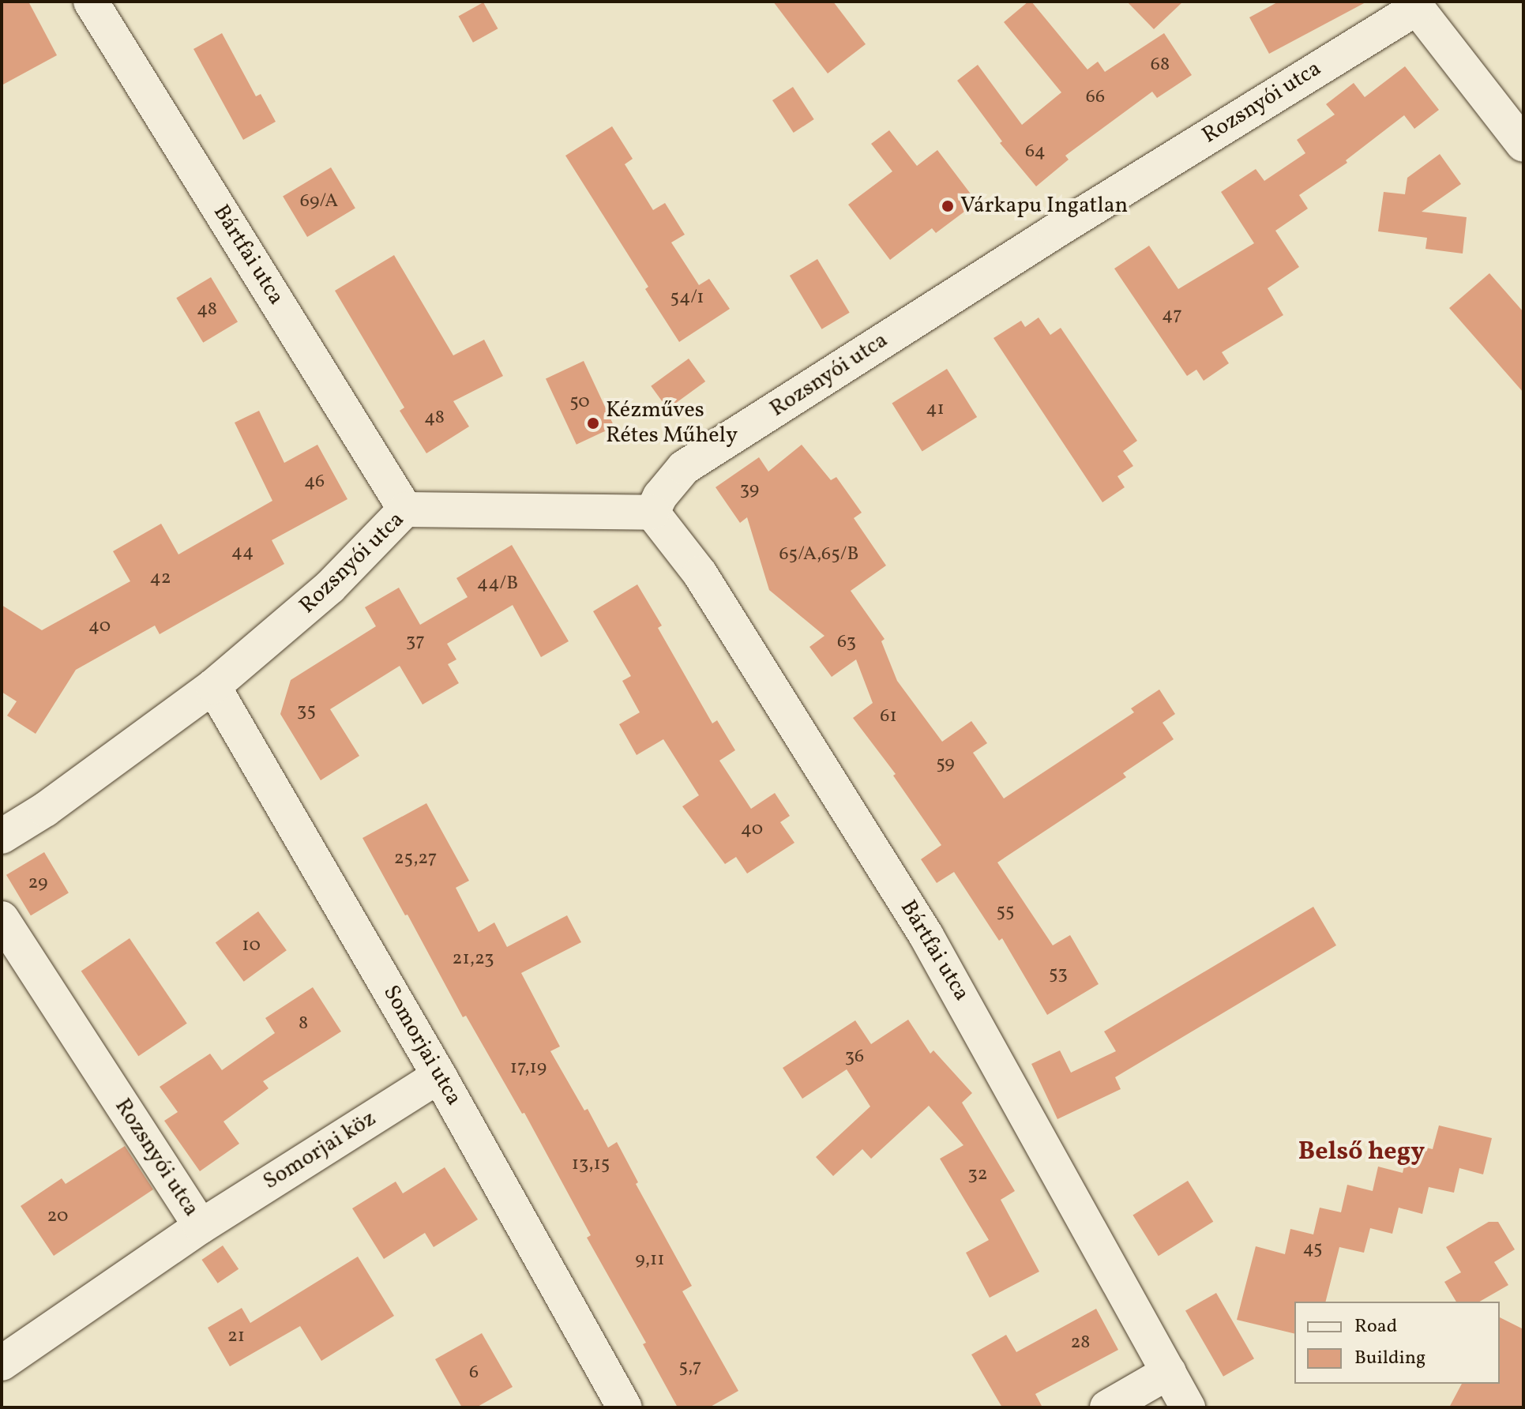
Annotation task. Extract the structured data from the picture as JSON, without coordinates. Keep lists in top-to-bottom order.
{
  "streets": {
    "street": [
      "Rozsnyói utca",
      "Bártfai utca",
      "Somorjai utca",
      "Somorjai köz"
    ]
  },
  "crossings": [
    ["Rozsnyói utca", "Bártfai utca"],
    ["Rozsnyói utca", "Somorjai utca"],
    ["Rozsnyói utca", "Somorjai köz"],
    ["Somorjai utca", "Somorjai köz"]
  ],
  "districts": ["Belső hegy"],
  "places": ["Várkapu Ingatlan", "Kézműves Rétes Műhely"],
  "house_numbers": [
    "68",
    "66",
    "64",
    "69/A",
    "54/1",
    "48",
    "47",
    "50",
    "41",
    "48",
    "46",
    "39",
    "44",
    "65/A,65/B",
    "42",
    "44/B",
    "40",
    "37",
    "63",
    "35",
    "61",
    "59",
    "40",
    "25,27",
    "29",
    "55",
    "10",
    "21,23",
    "53",
    "8",
    "36",
    "17,19",
    "13,15",
    "32",
    "20",
    "45",
    "9,11",
    "21",
    "28",
    "5,7",
    "6"
  ],
  "legend": ["Road", "Building"]
}
